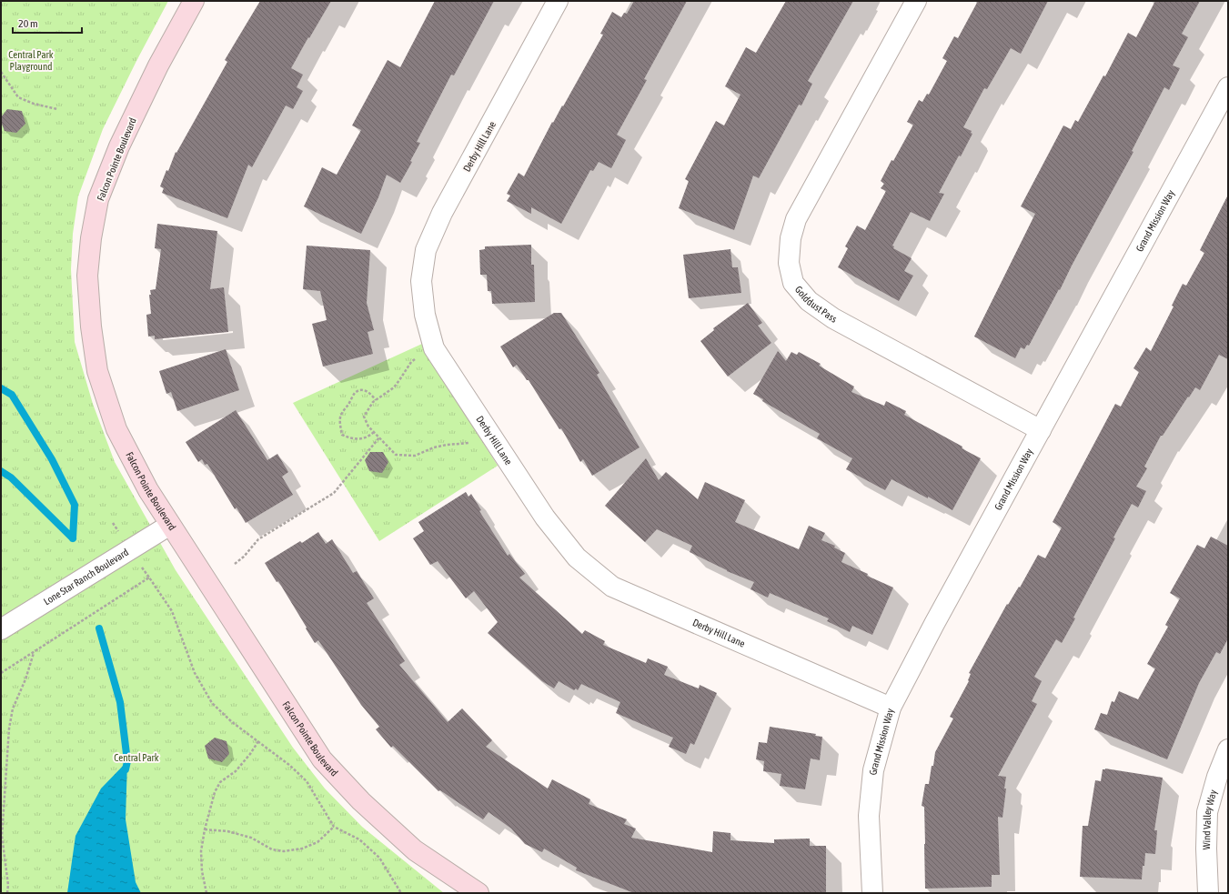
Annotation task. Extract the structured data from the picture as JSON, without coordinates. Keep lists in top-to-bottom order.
{
  "streets": {
    "street": [
      "Derby Hill Lane",
      "Falcon Pointe Boulevard",
      "Grand Mission Way",
      "Golddust Pass",
      "Lone Star Ranch Boulevard",
      "Wind Valley Way"
    ]
  },
  "crossings": [
    ["Derby Hill Lane", "Grand Mission Way"],
    ["Falcon Pointe Boulevard", "Lone Star Ranch Boulevard"],
    ["Grand Mission Way", "Golddust Pass"]
  ],
  "parks": ["Central Park Playground", "Central Park"],
  "scale_bar": "20 m"
}
